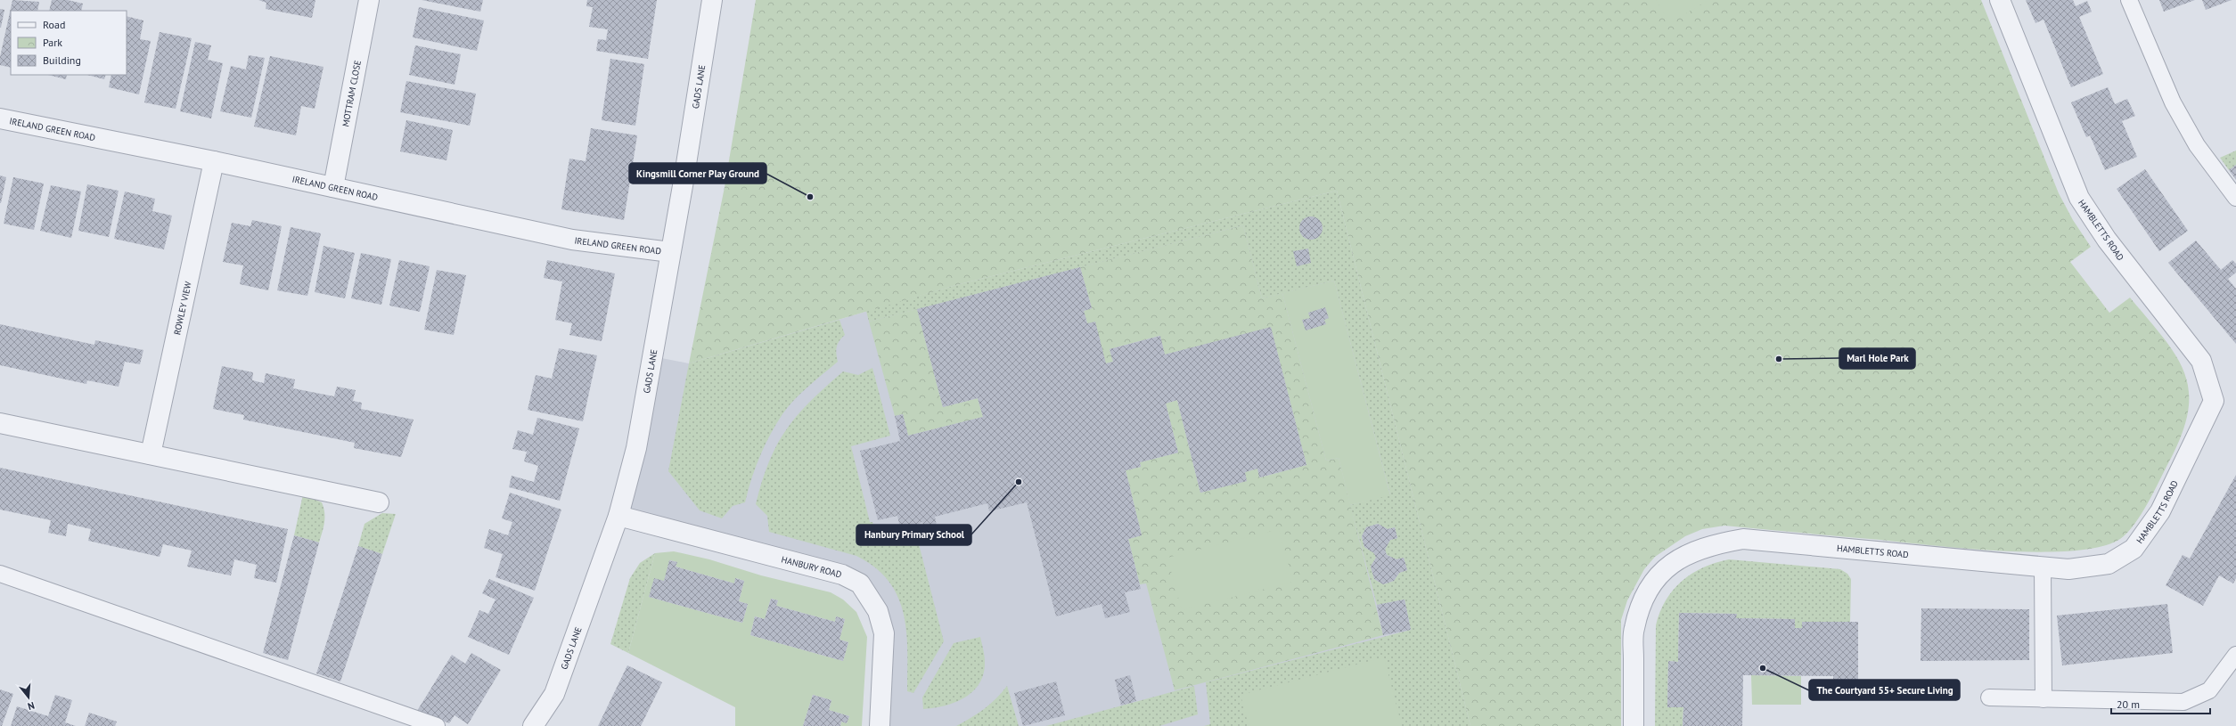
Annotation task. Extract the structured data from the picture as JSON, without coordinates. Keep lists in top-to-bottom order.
{
  "streets": {
    "street": [
      "GADS LANE",
      "MOTTRAM CLOSE",
      "IRELAND GREEN ROAD",
      "HAMBLETTS ROAD",
      "ROWLEY VIEW",
      "HANBURY ROAD"
    ]
  },
  "crossings": [
    ["GADS LANE", "IRELAND GREEN ROAD"],
    ["GADS LANE", "HANBURY ROAD"],
    ["MOTTRAM CLOSE", "IRELAND GREEN ROAD"],
    ["IRELAND GREEN ROAD", "ROWLEY VIEW"]
  ],
  "places": [
    "Kingsmill Corner Play Ground",
    "Marl Hole Park",
    "Hanbury Primary School",
    "The Courtyard 55+ Secure Living"
  ],
  "legend": ["Road", "Park", "Building"],
  "scale_bar": "20 m",
  "north": "bottom"
}
